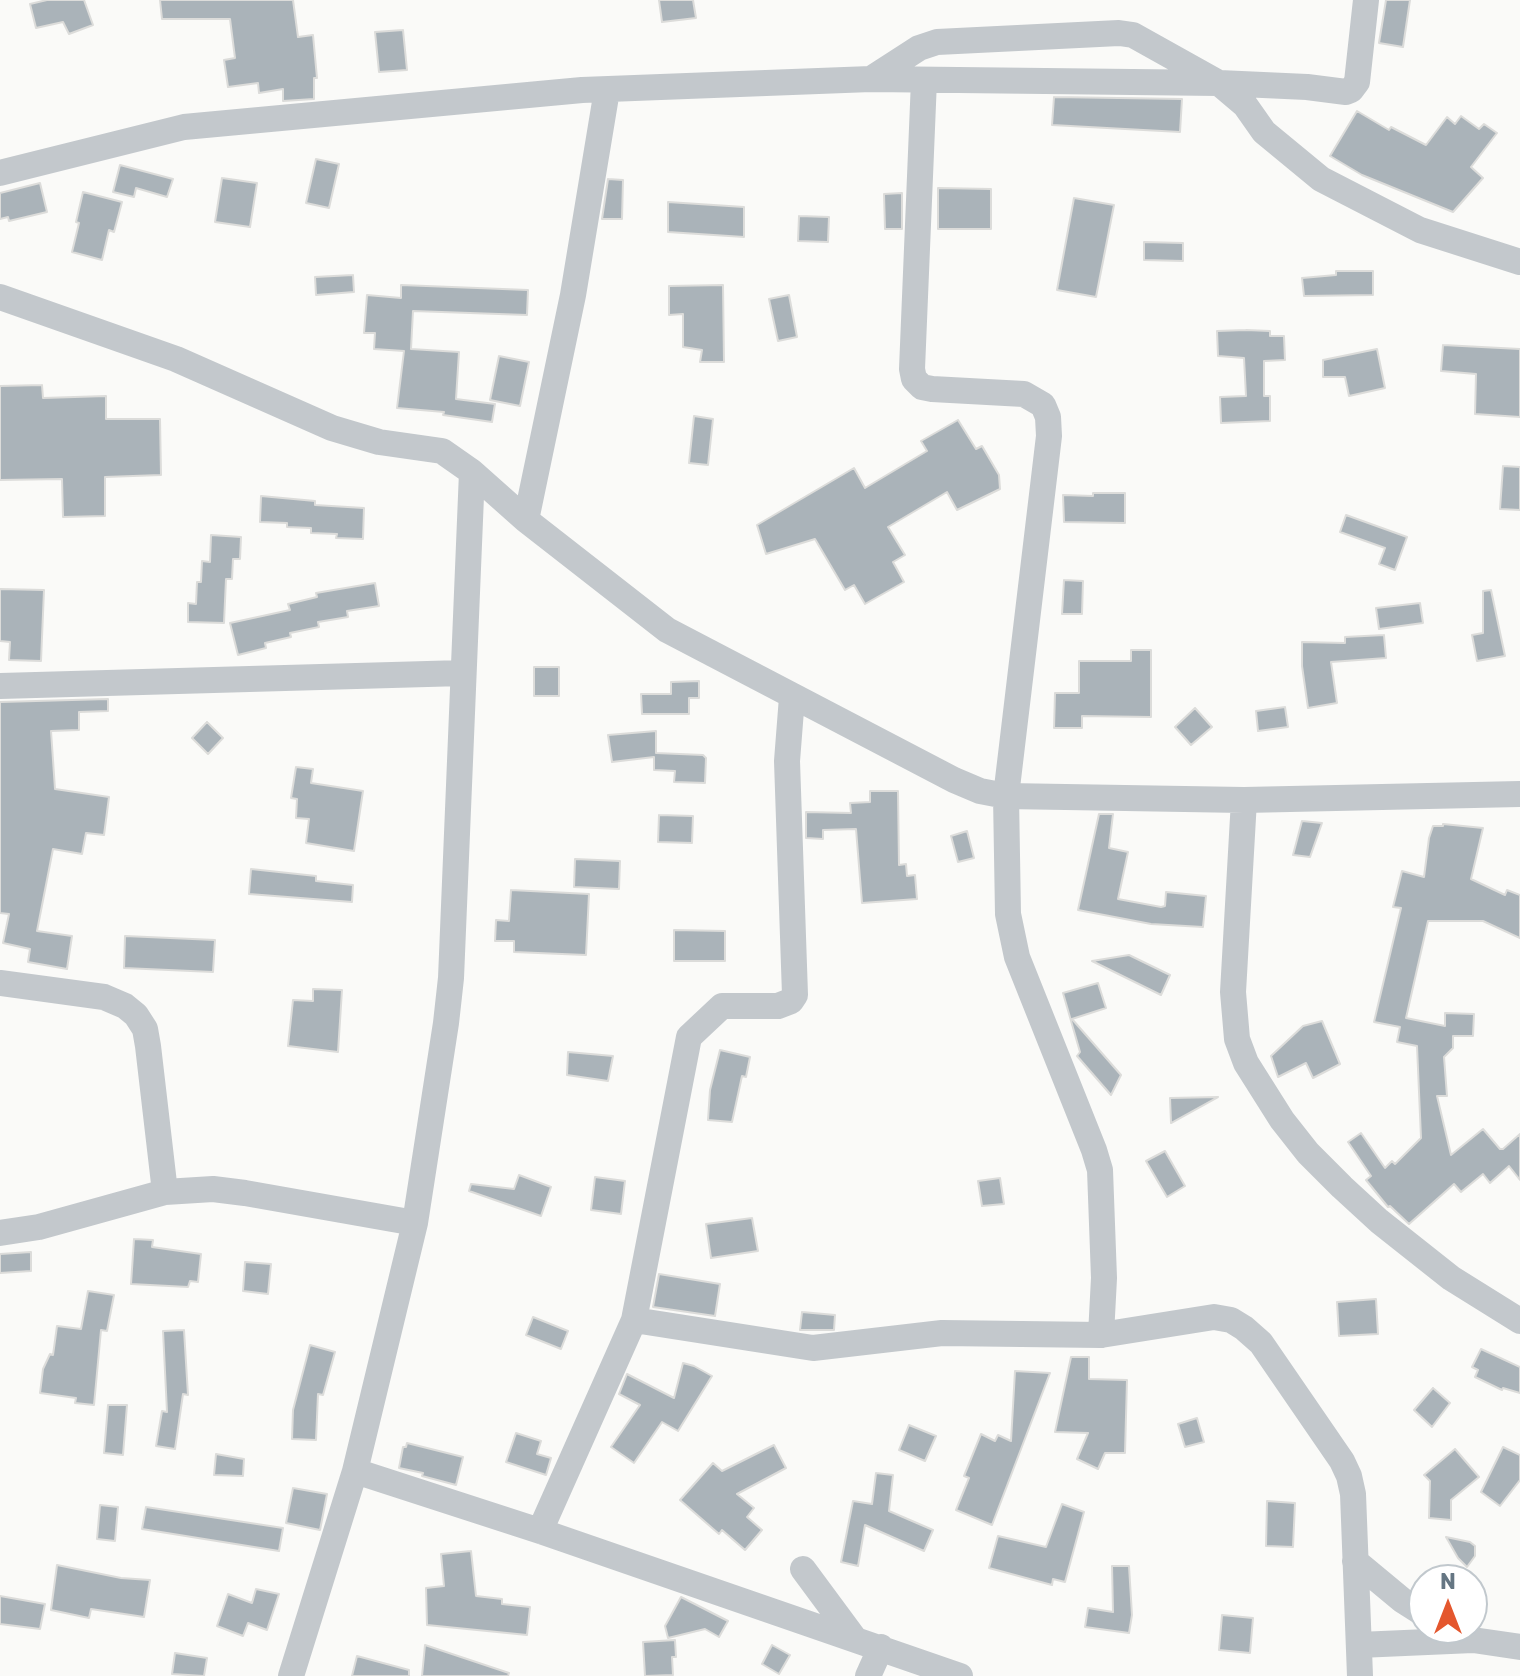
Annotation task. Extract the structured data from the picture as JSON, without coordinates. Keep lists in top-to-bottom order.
{
  "north": "top"
}
